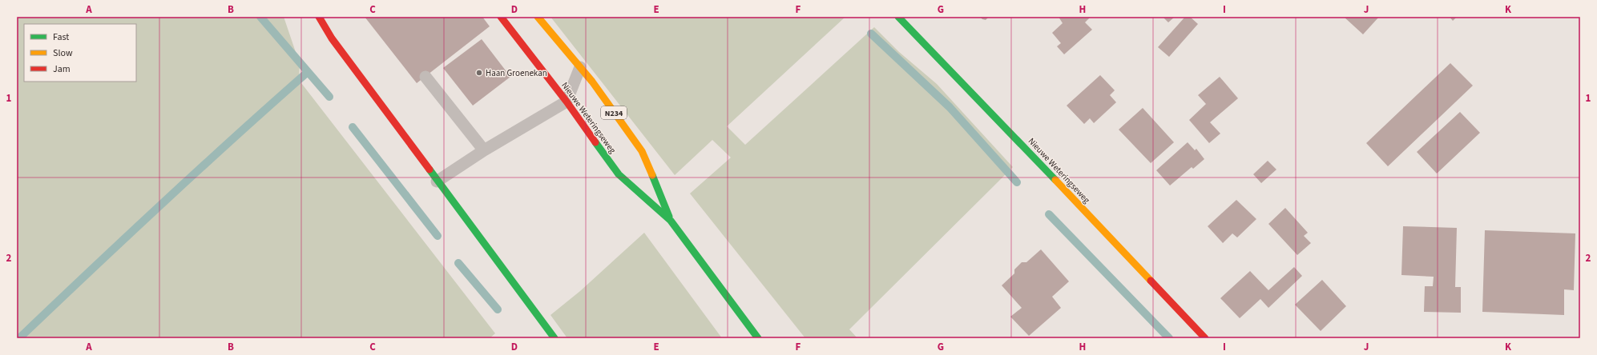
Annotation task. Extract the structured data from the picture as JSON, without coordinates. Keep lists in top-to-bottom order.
{
  "streets": {
    "street": ["N234", "Nieuwe Weteringseweg"]
  },
  "places": ["Haan Groenekan"],
  "legend": ["Fast", "Slow", "Jam"],
  "grid": {
    "columns": [
      "A",
      "B",
      "C",
      "D",
      "E",
      "F",
      "G",
      "H",
      "I",
      "J",
      "K"
    ],
    "rows": ["1", "2"]
  }
}
